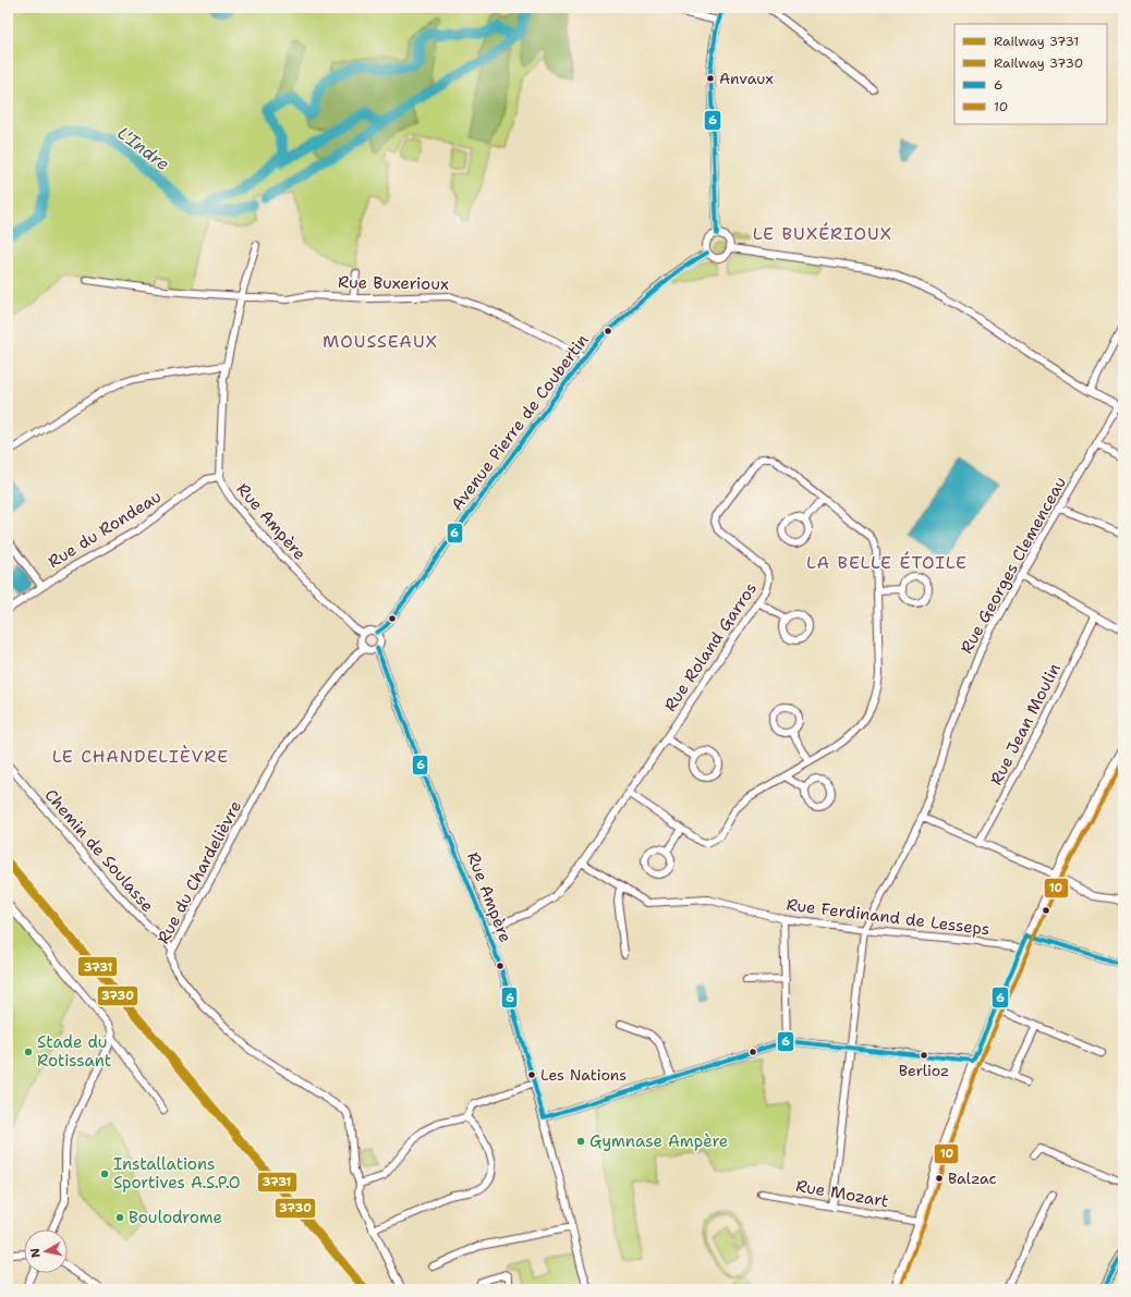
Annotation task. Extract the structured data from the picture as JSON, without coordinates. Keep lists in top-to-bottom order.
{
  "streets": {
    "street": [
      "Rue Buxerioux",
      "Avenue Pierre de Coubertin",
      "Rue Ampère",
      "Rue du Rondeau",
      "Rue Georges Clemenceau",
      "Rue Roland Garros",
      "Rue Jean Moulin",
      "Chemin de Soulasse",
      "Rue du Chardelièvre",
      "Rue Ferdinand de Lesseps",
      "Rue Mozart"
    ]
  },
  "crossings": [
    ["Rue Buxerioux", "Avenue Pierre de Coubertin"],
    ["Rue Buxerioux", "Rue Ampère"],
    ["Avenue Pierre de Coubertin", "Rue Ampère"],
    ["Avenue Pierre de Coubertin", "Rue du Chardelièvre"],
    ["Rue Ampère", "Rue du Rondeau"],
    ["Rue Ampère", "Rue Roland Garros"],
    ["Rue Ampère", "Rue du Chardelièvre"],
    ["Rue Georges Clemenceau", "Rue Ferdinand de Lesseps"],
    ["Rue Roland Garros", "Rue Ferdinand de Lesseps"],
    ["Chemin de Soulasse", "Rue du Chardelièvre"]
  ],
  "districts": [
    "LE BUXÉRIOUX",
    "MOUSSEAUX",
    "LA BELLE ÉTOILE",
    "LE CHANDELIÈVRE"
  ],
  "water": ["L'Indre"],
  "places": [
    "Anvaux",
    "Stade du Rotissant",
    "Berlioz",
    "Les Nations",
    "Gymnase Ampère",
    "Installations Sportives A.S.P.O",
    "Balzac",
    "Boulodrome"
  ],
  "lines": [
    "transit line 6",
    "transit line 10",
    "rail line 3731",
    "rail line 3730"
  ],
  "legend": [
    "Railway 3731",
    "Railway 3730",
    "6",
    "10"
  ],
  "north": "left"
}
